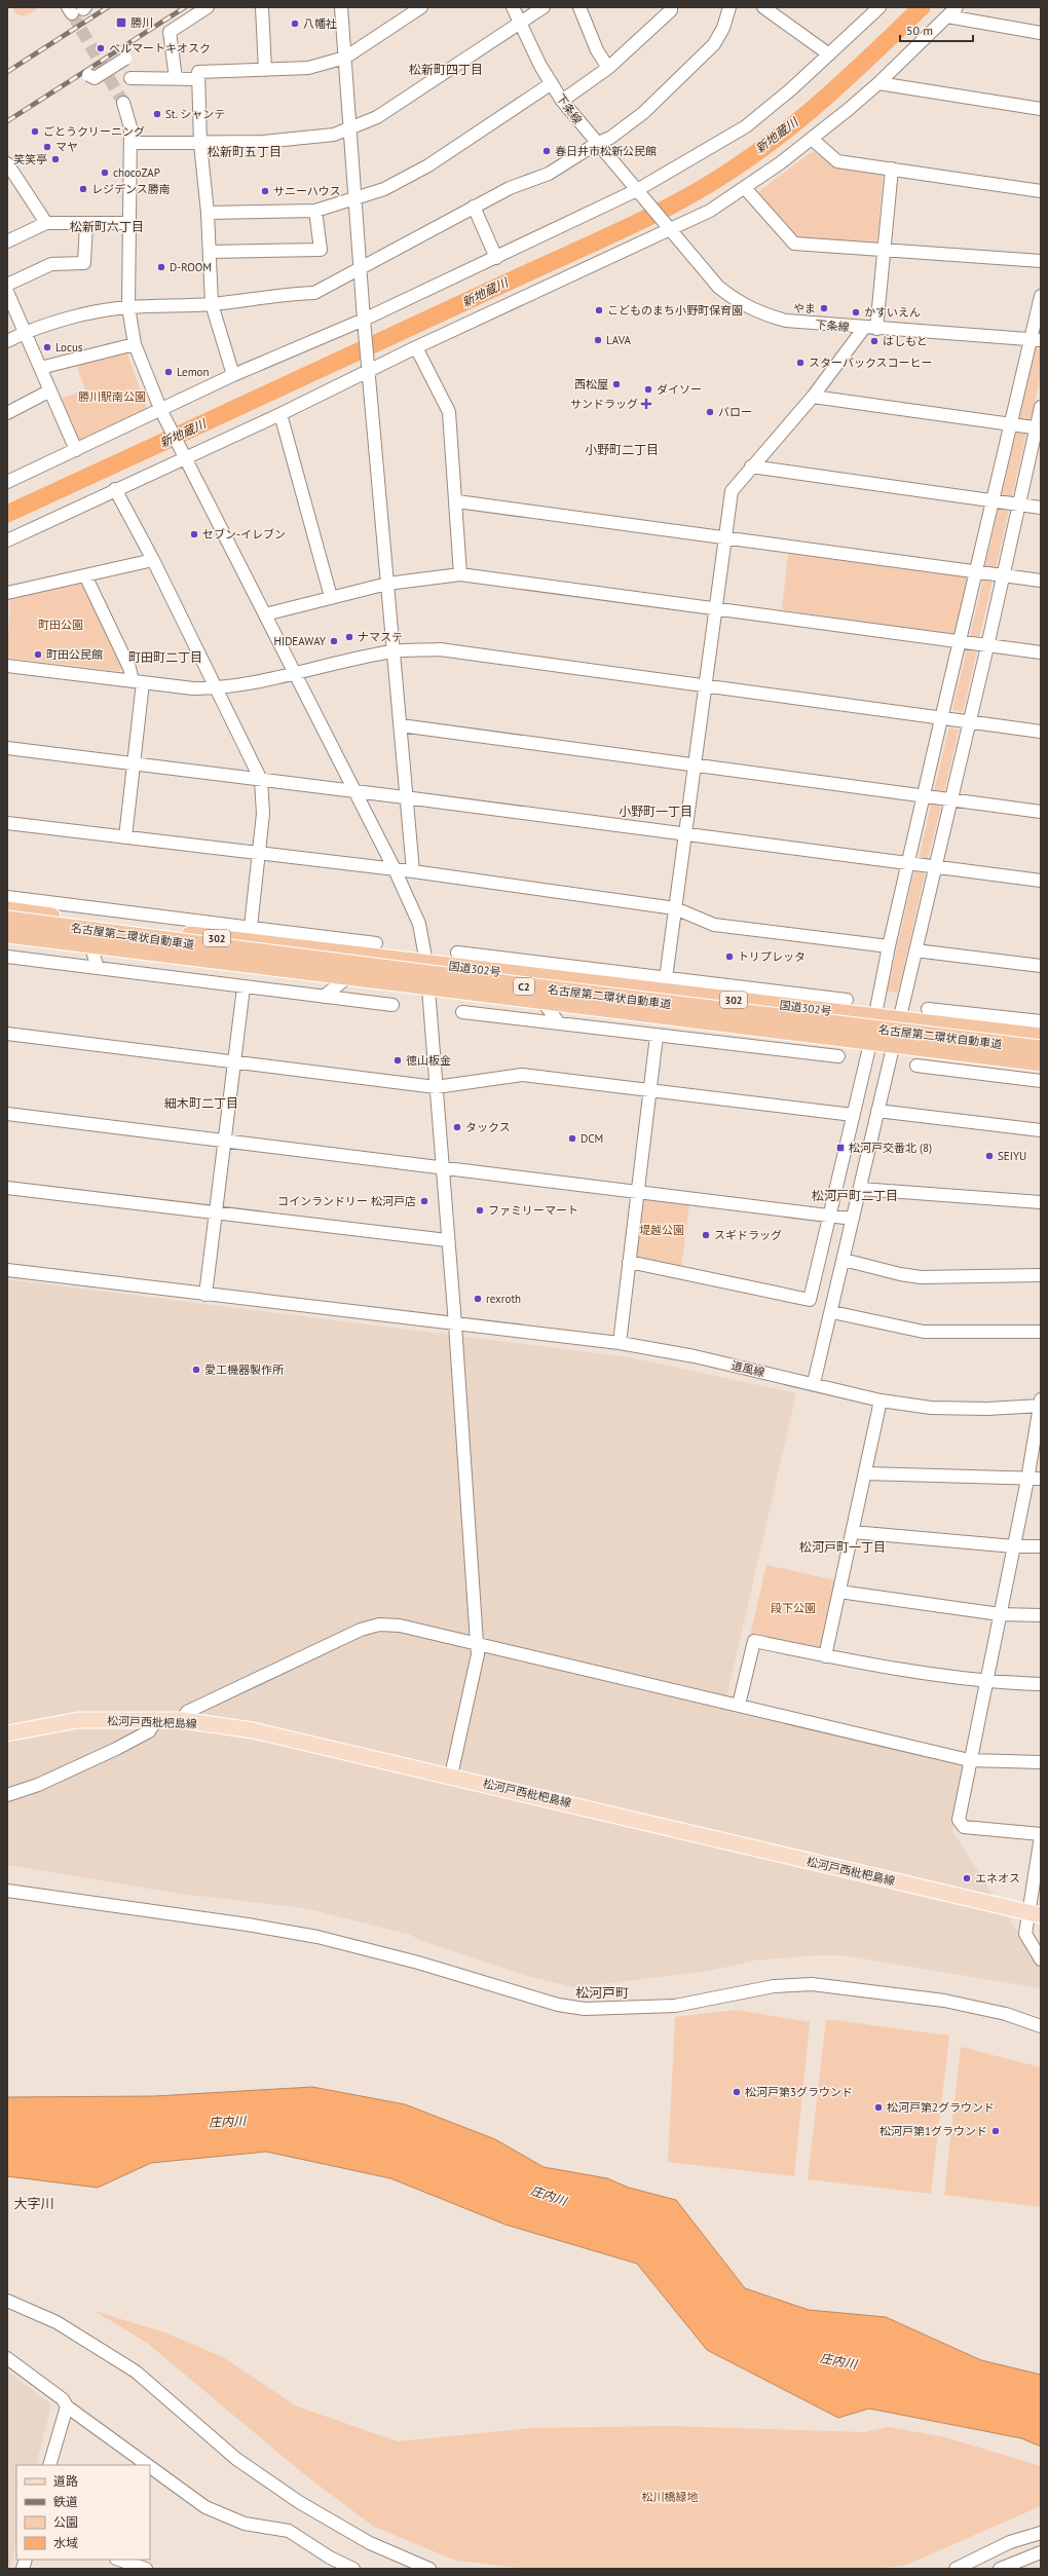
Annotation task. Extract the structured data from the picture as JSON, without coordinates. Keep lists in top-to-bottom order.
{
  "streets": {
    "highway": [
      "名古屋第二環状自動車道",
      "302",
      "国道302号",
      "C2"
    ],
    "main road": ["松河戸西枇杷島線"],
    "street": ["下条線", "道風線"]
  },
  "districts": [
    "松新町四丁目",
    "松新町五丁目",
    "松新町六丁目",
    "小野町二丁目",
    "町田町二丁目",
    "小野町一丁目",
    "細木町二丁目",
    "松河戸町二丁目",
    "松河戸町一丁目",
    "松河戸町",
    "大字川"
  ],
  "water": ["新地蔵川", "庄内川"],
  "parks": [
    "勝川駅南公園",
    "町田公園",
    "堤越公園",
    "段下公園",
    "松川橋緑地"
  ],
  "places": {
    "transit": ["勝川", "松河戸交番北 (8)"],
    "other": [
      "八幡社",
      "ベルマートキオスク",
      "St. シャンテ",
      "ごとうクリーニング",
      "マヤ",
      "春日井市松新公民館",
      "笑笑亭",
      "chocoZAP",
      "レジデンス勝南",
      "サニーハウス",
      "D-ROOM",
      "やま",
      "こどものまち小野町保育園",
      "かすいえん",
      "LAVA",
      "はしもと",
      "Locus",
      "スターバックスコーヒー",
      "Lemon",
      "西松屋",
      "ダイソー",
      "バロー",
      "セブン-イレブン",
      "ナマステ",
      "HIDEAWAY",
      "町田公民館",
      "トリプレッタ",
      "徳山板金",
      "タックス",
      "DCM",
      "SEIYU",
      "コインランドリー 松河戸店",
      "ファミリーマート",
      "スギドラッグ",
      "rexroth",
      "愛工機器製作所",
      "エネオス",
      "松河戸第3グラウンド",
      "松河戸第2グラウンド",
      "松河戸第1グラウンド"
    ],
    "health": ["サンドラッグ"]
  },
  "legend": [
    "道路",
    "鉄道",
    "公園",
    "水域"
  ],
  "scale_bar": "50 m"
}
